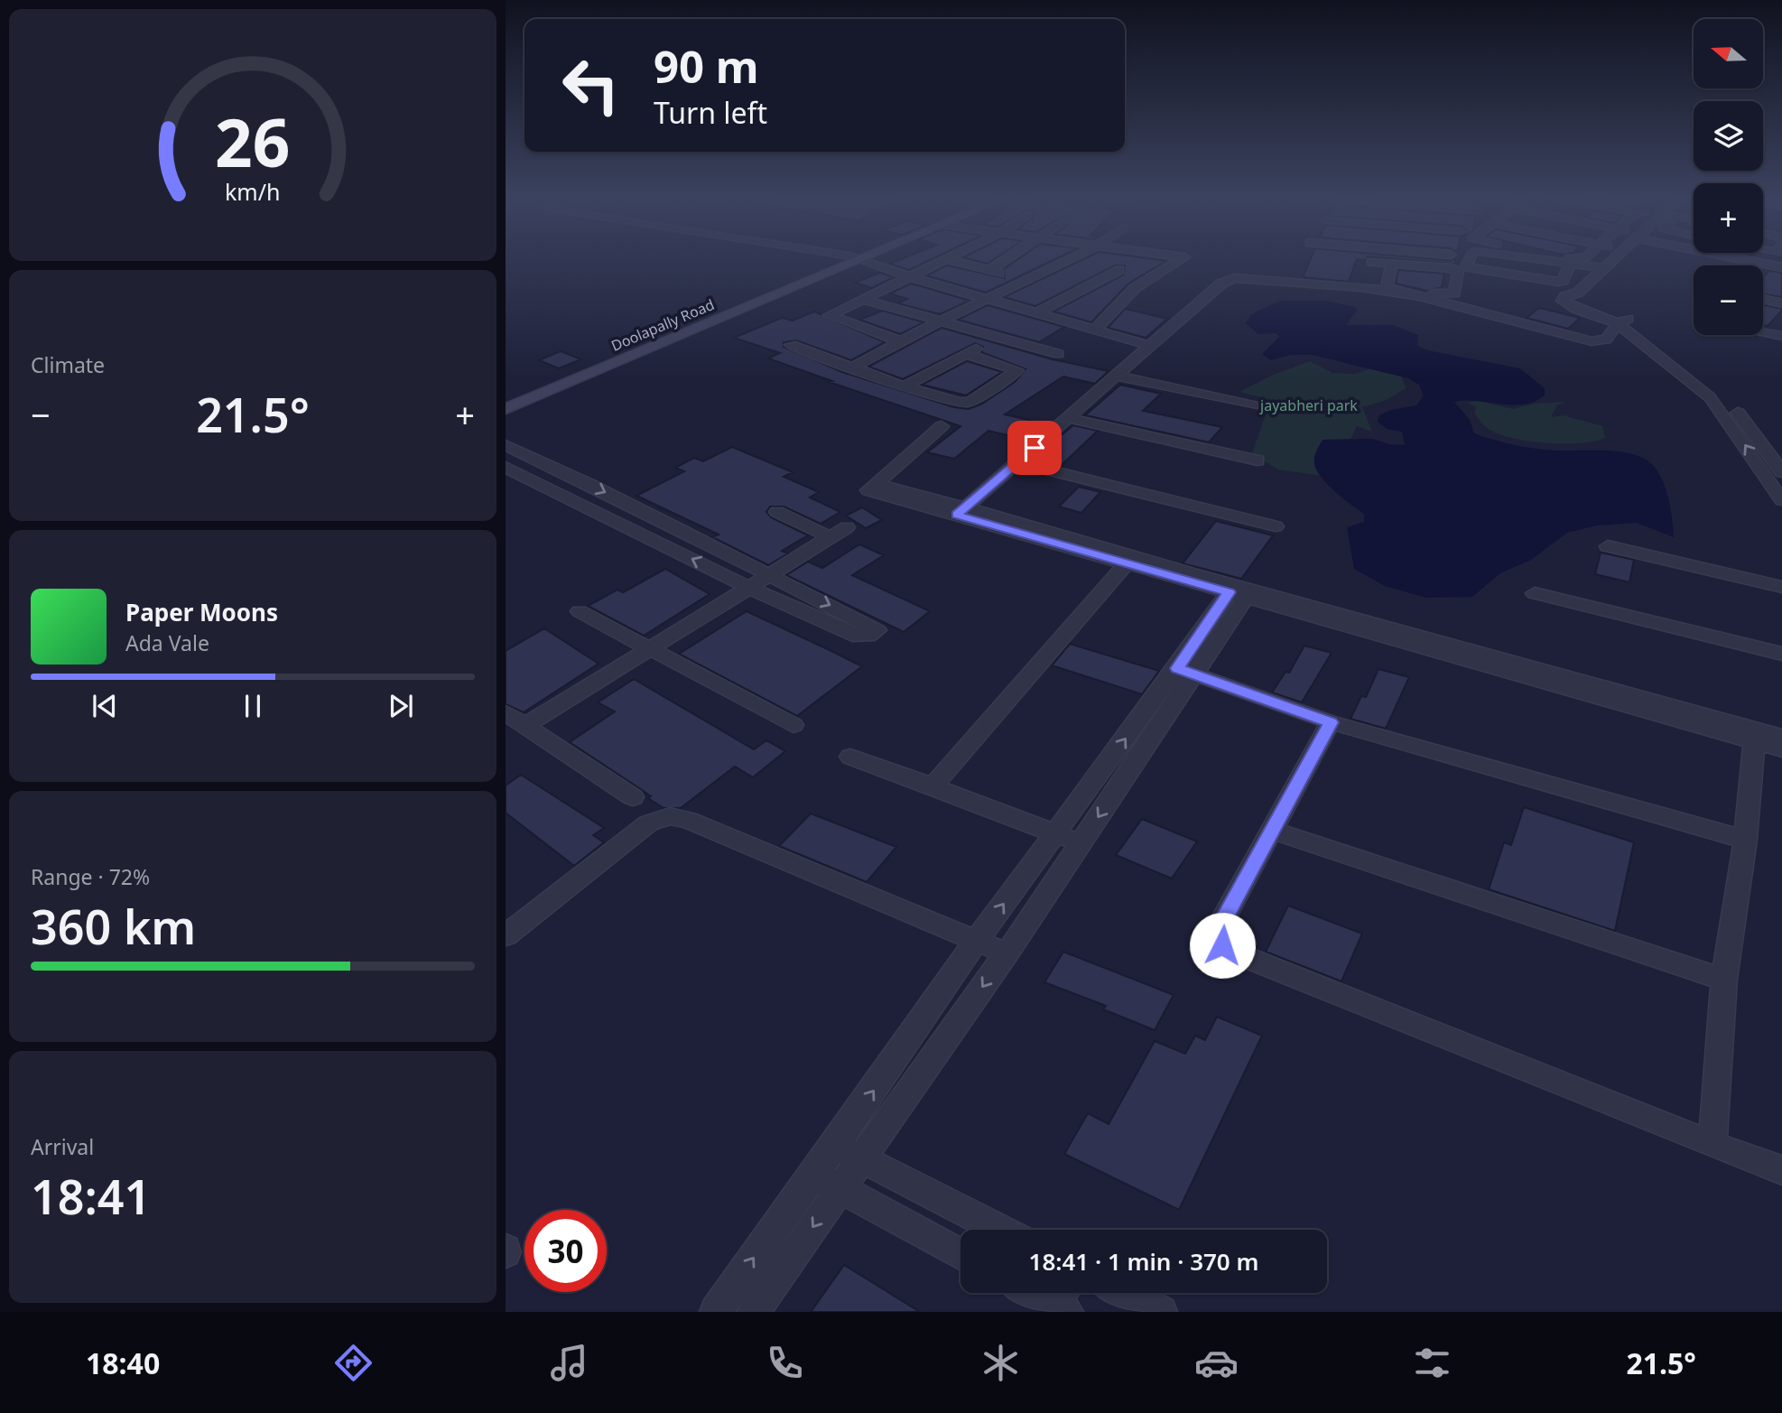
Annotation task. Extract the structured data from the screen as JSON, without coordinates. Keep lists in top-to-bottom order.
{
  "streets": {
    "main road": ["Doolapally Road"]
  },
  "parks": ["jayabheri park"],
  "north": "left",
  "page": {
    "map_buttons": ["+", "−"],
    "turn": ["90 m", "Turn left"],
    "tile": [
      "Climate",
      ["Range · 72%", "360 km"],
      ["Arrival", "18:41"]
    ],
    "heat": ["−", "21.5°", "+"],
    "song": ["Paper Moons", "Ada Vale"],
    "limit": "30",
    "trip": "18:41 · 1 min · 370 m",
    "tabs": ["18:40", "21.5°"],
    "gauge": ["26", "km/h"]
  }
}
